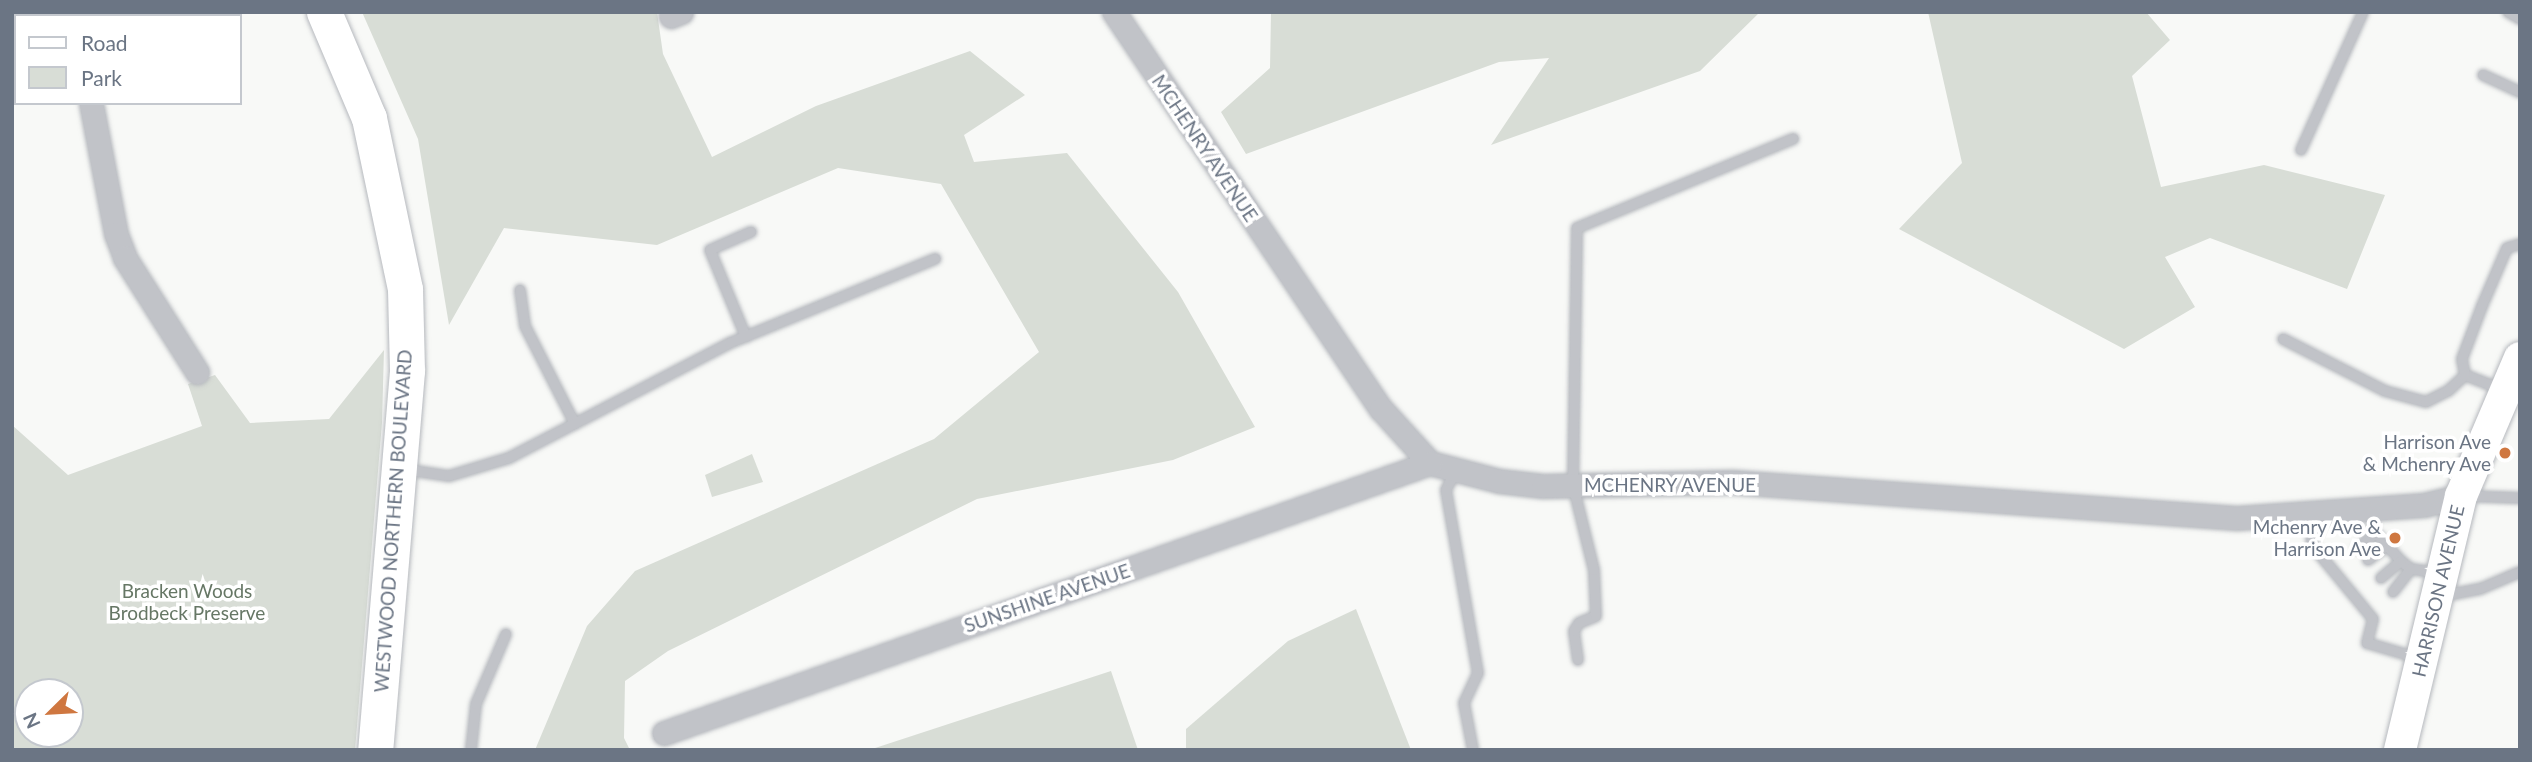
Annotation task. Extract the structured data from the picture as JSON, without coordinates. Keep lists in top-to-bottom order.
{
  "streets": {
    "main road": ["WESTWOOD NORTHERN BOULEVARD", "HARRISON AVENUE"],
    "street": ["MCHENRY AVENUE", "SUNSHINE AVENUE"]
  },
  "crossings": [
    ["MCHENRY AVENUE", "HARRISON AVENUE"],
    ["MCHENRY AVENUE", "SUNSHINE AVENUE"]
  ],
  "parks": ["Bracken Woods Brodbeck Preserve"],
  "places": ["Harrison Ave & Mchenry Ave", "Mchenry Ave & Harrison Ave"],
  "legend": ["Road", "Park"],
  "north": "bottom left"
}
